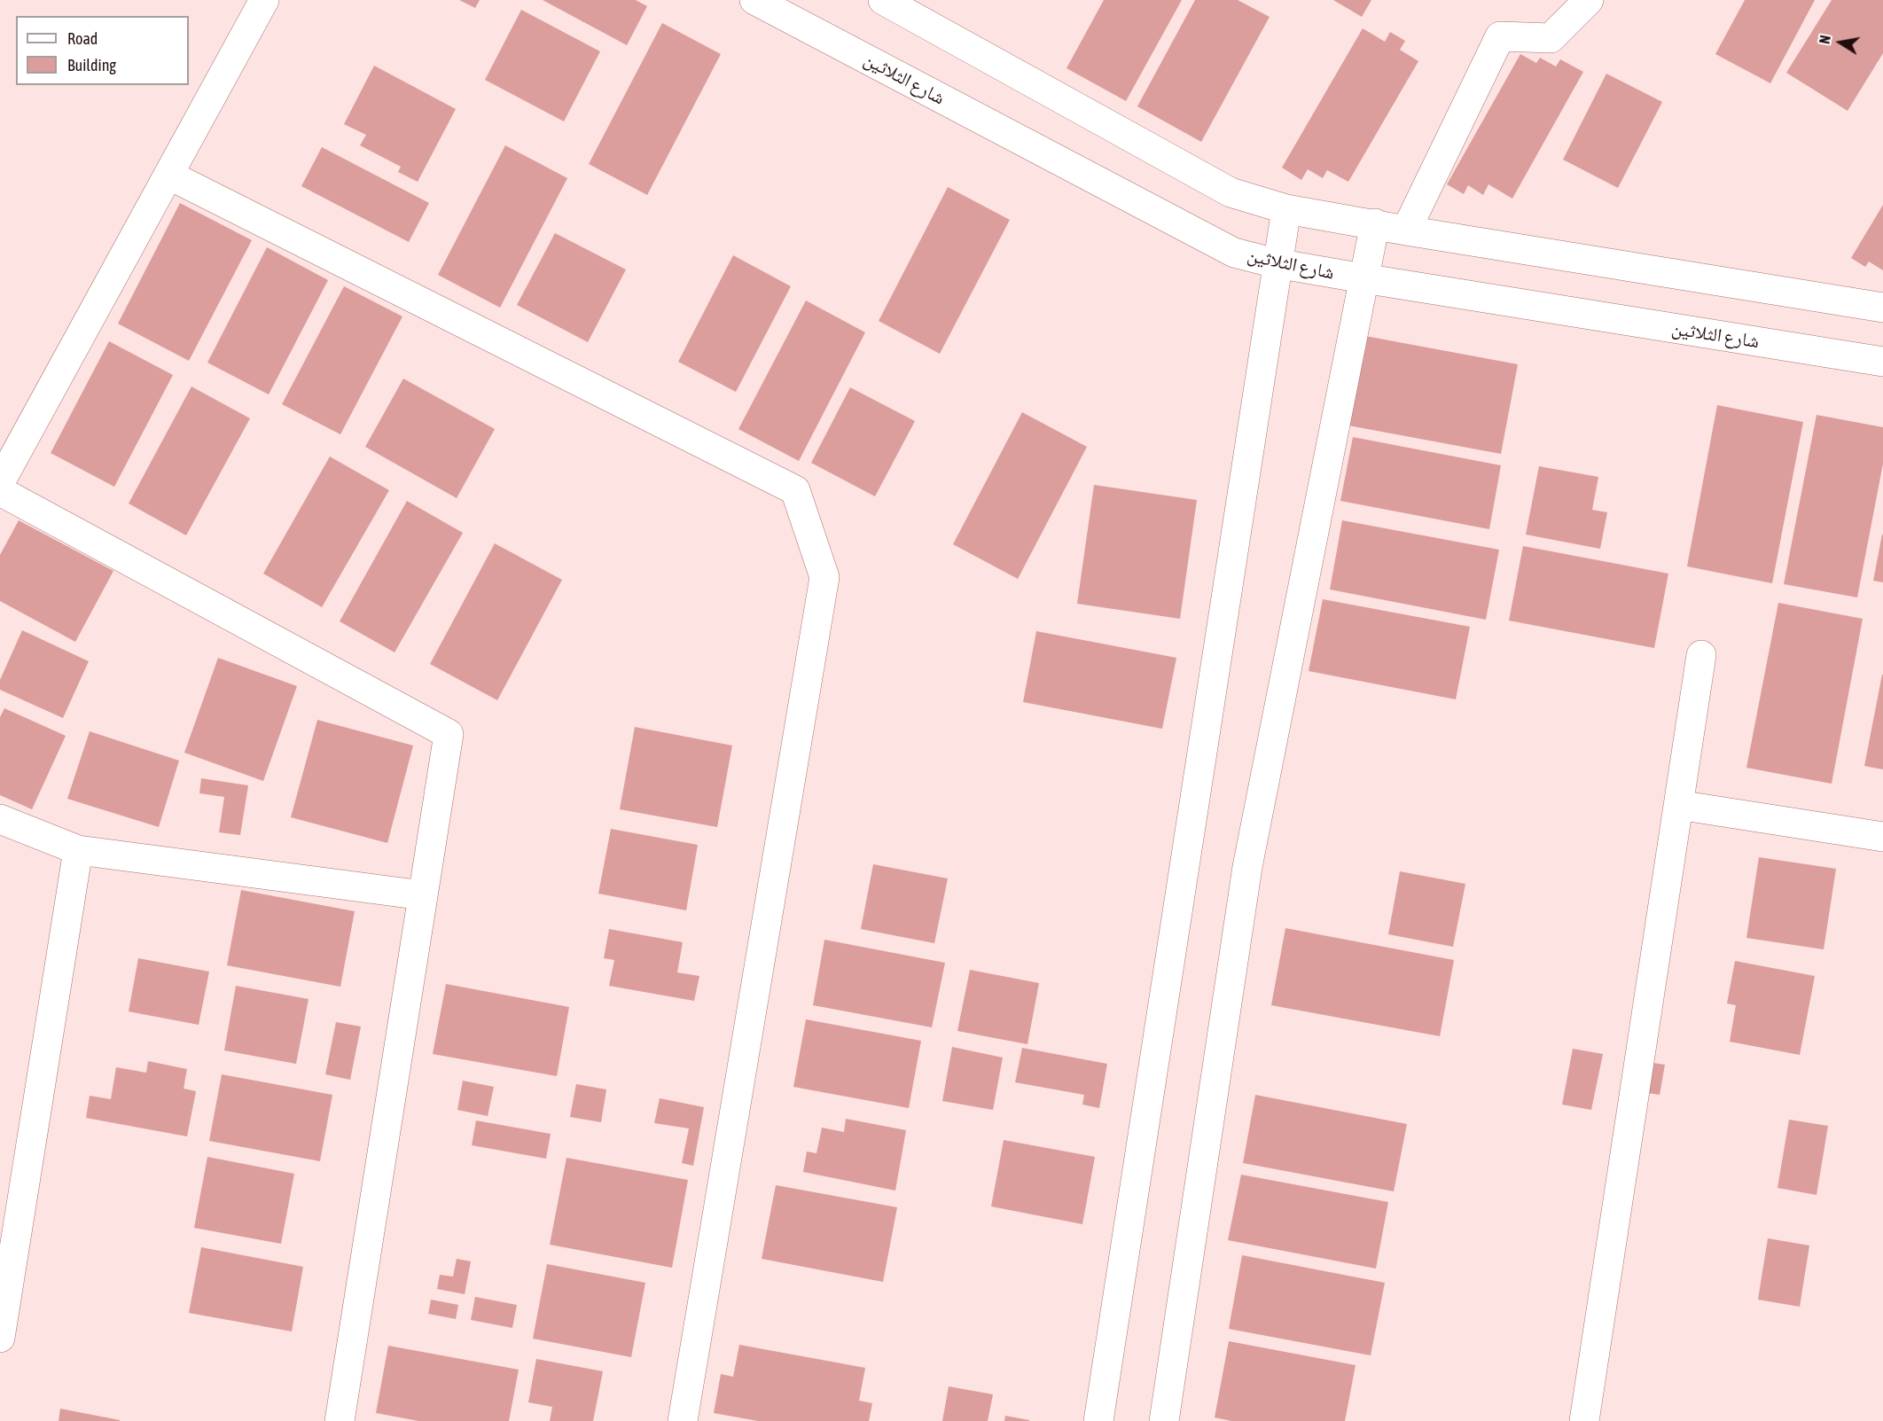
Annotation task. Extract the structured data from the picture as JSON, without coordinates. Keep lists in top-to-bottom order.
{
  "streets": {
    "street": ["شارع الثلاثين"]
  },
  "legend": ["Road", "Building"],
  "north": "left"
}
